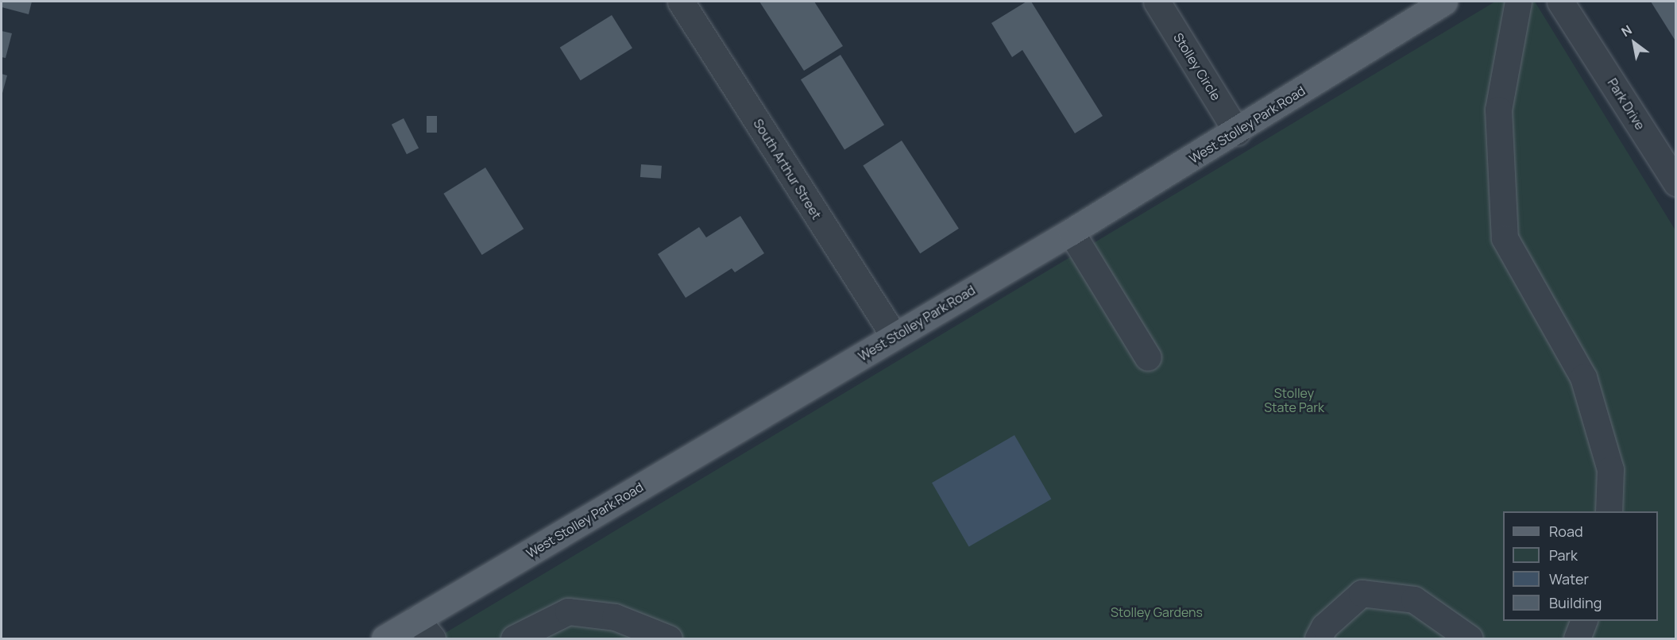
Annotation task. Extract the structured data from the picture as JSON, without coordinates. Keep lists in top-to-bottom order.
{
  "streets": {
    "main road": ["West Stolley Park Road"],
    "street": ["Stolley Circle", "Park Drive", "South Arthur Street"]
  },
  "crossings": [
    ["Stolley Circle", "West Stolley Park Road"],
    ["West Stolley Park Road", "South Arthur Street"]
  ],
  "parks": ["Stolley State Park", "Stolley Gardens"],
  "legend": [
    "Road",
    "Park",
    "Water",
    "Building"
  ],
  "north": "top left"
}
